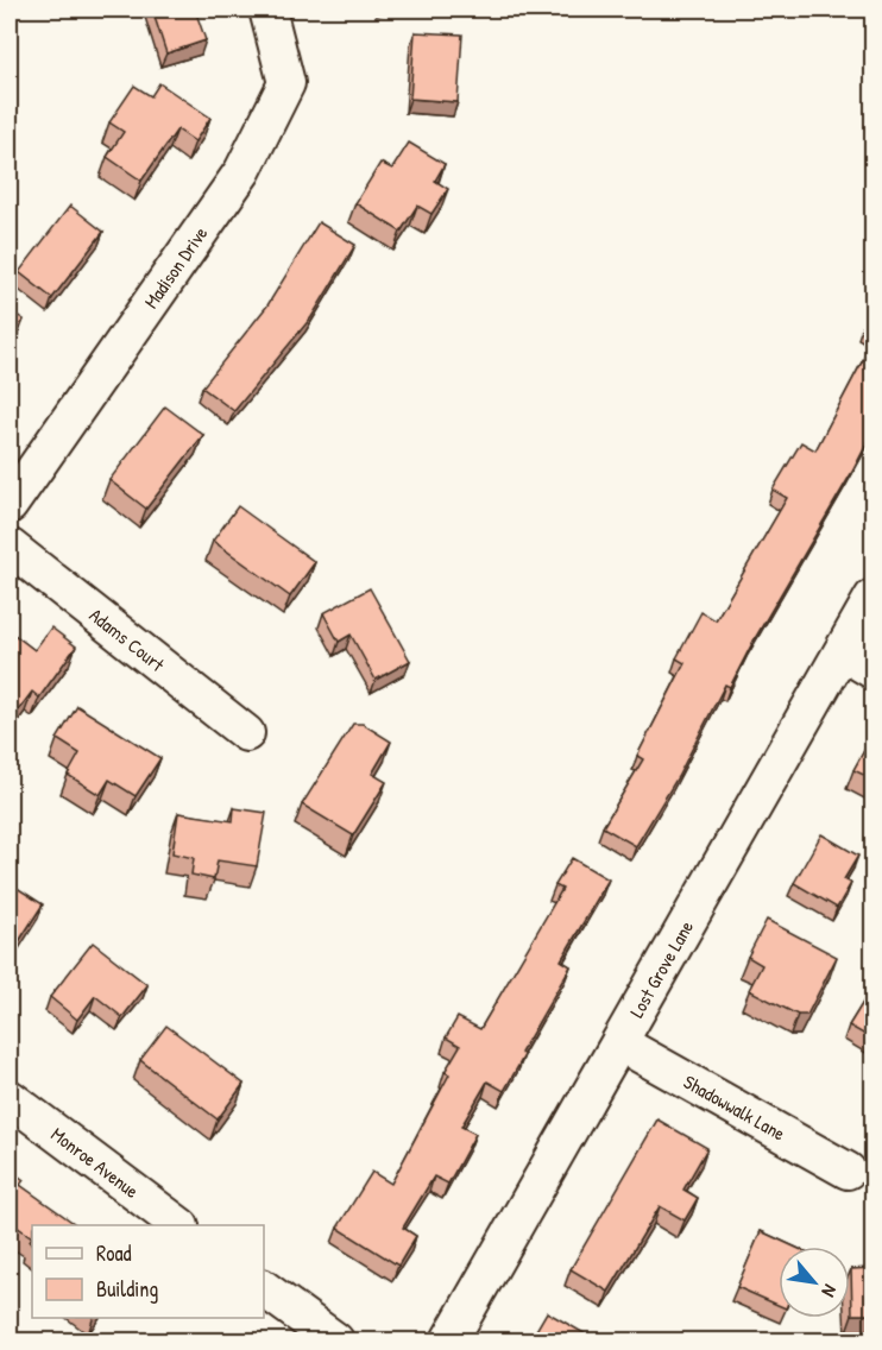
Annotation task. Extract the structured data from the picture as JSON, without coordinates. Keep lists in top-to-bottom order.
{
  "streets": {
    "street": [
      "Madison Drive",
      "Adams Court",
      "Lost Grove Lane",
      "Shadowwalk Lane",
      "Monroe Avenue"
    ]
  },
  "crossings": [
    ["Lost Grove Lane", "Shadowwalk Lane"]
  ],
  "legend": ["Road", "Building"],
  "north": "bottom right"
}
